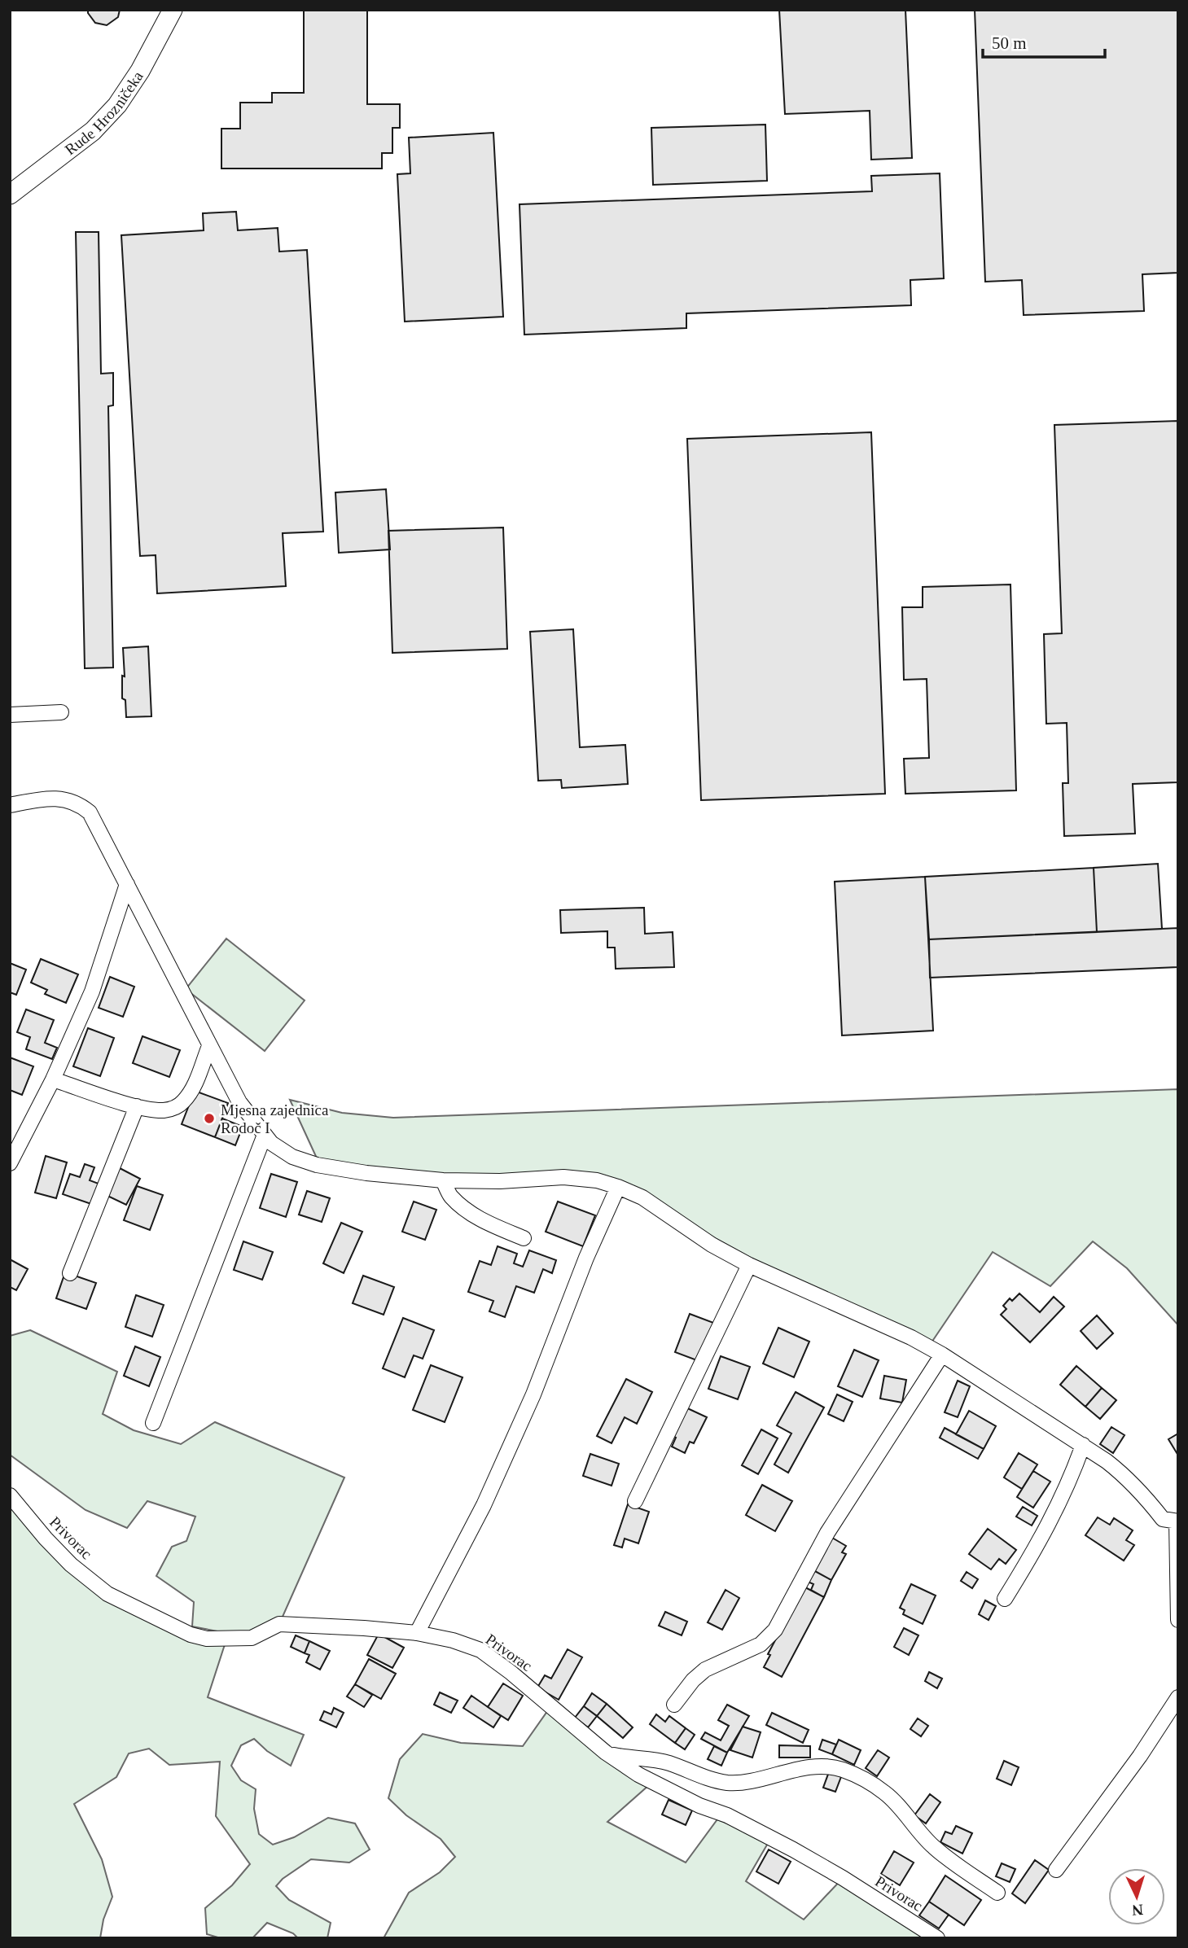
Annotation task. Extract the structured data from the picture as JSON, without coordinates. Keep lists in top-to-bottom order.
{
  "streets": {
    "street": ["Rude Hrozničeka", "Privorac"]
  },
  "places": ["Mjesna zajednica Rodoč I"],
  "scale_bar": "50 m",
  "north": "bottom"
}
